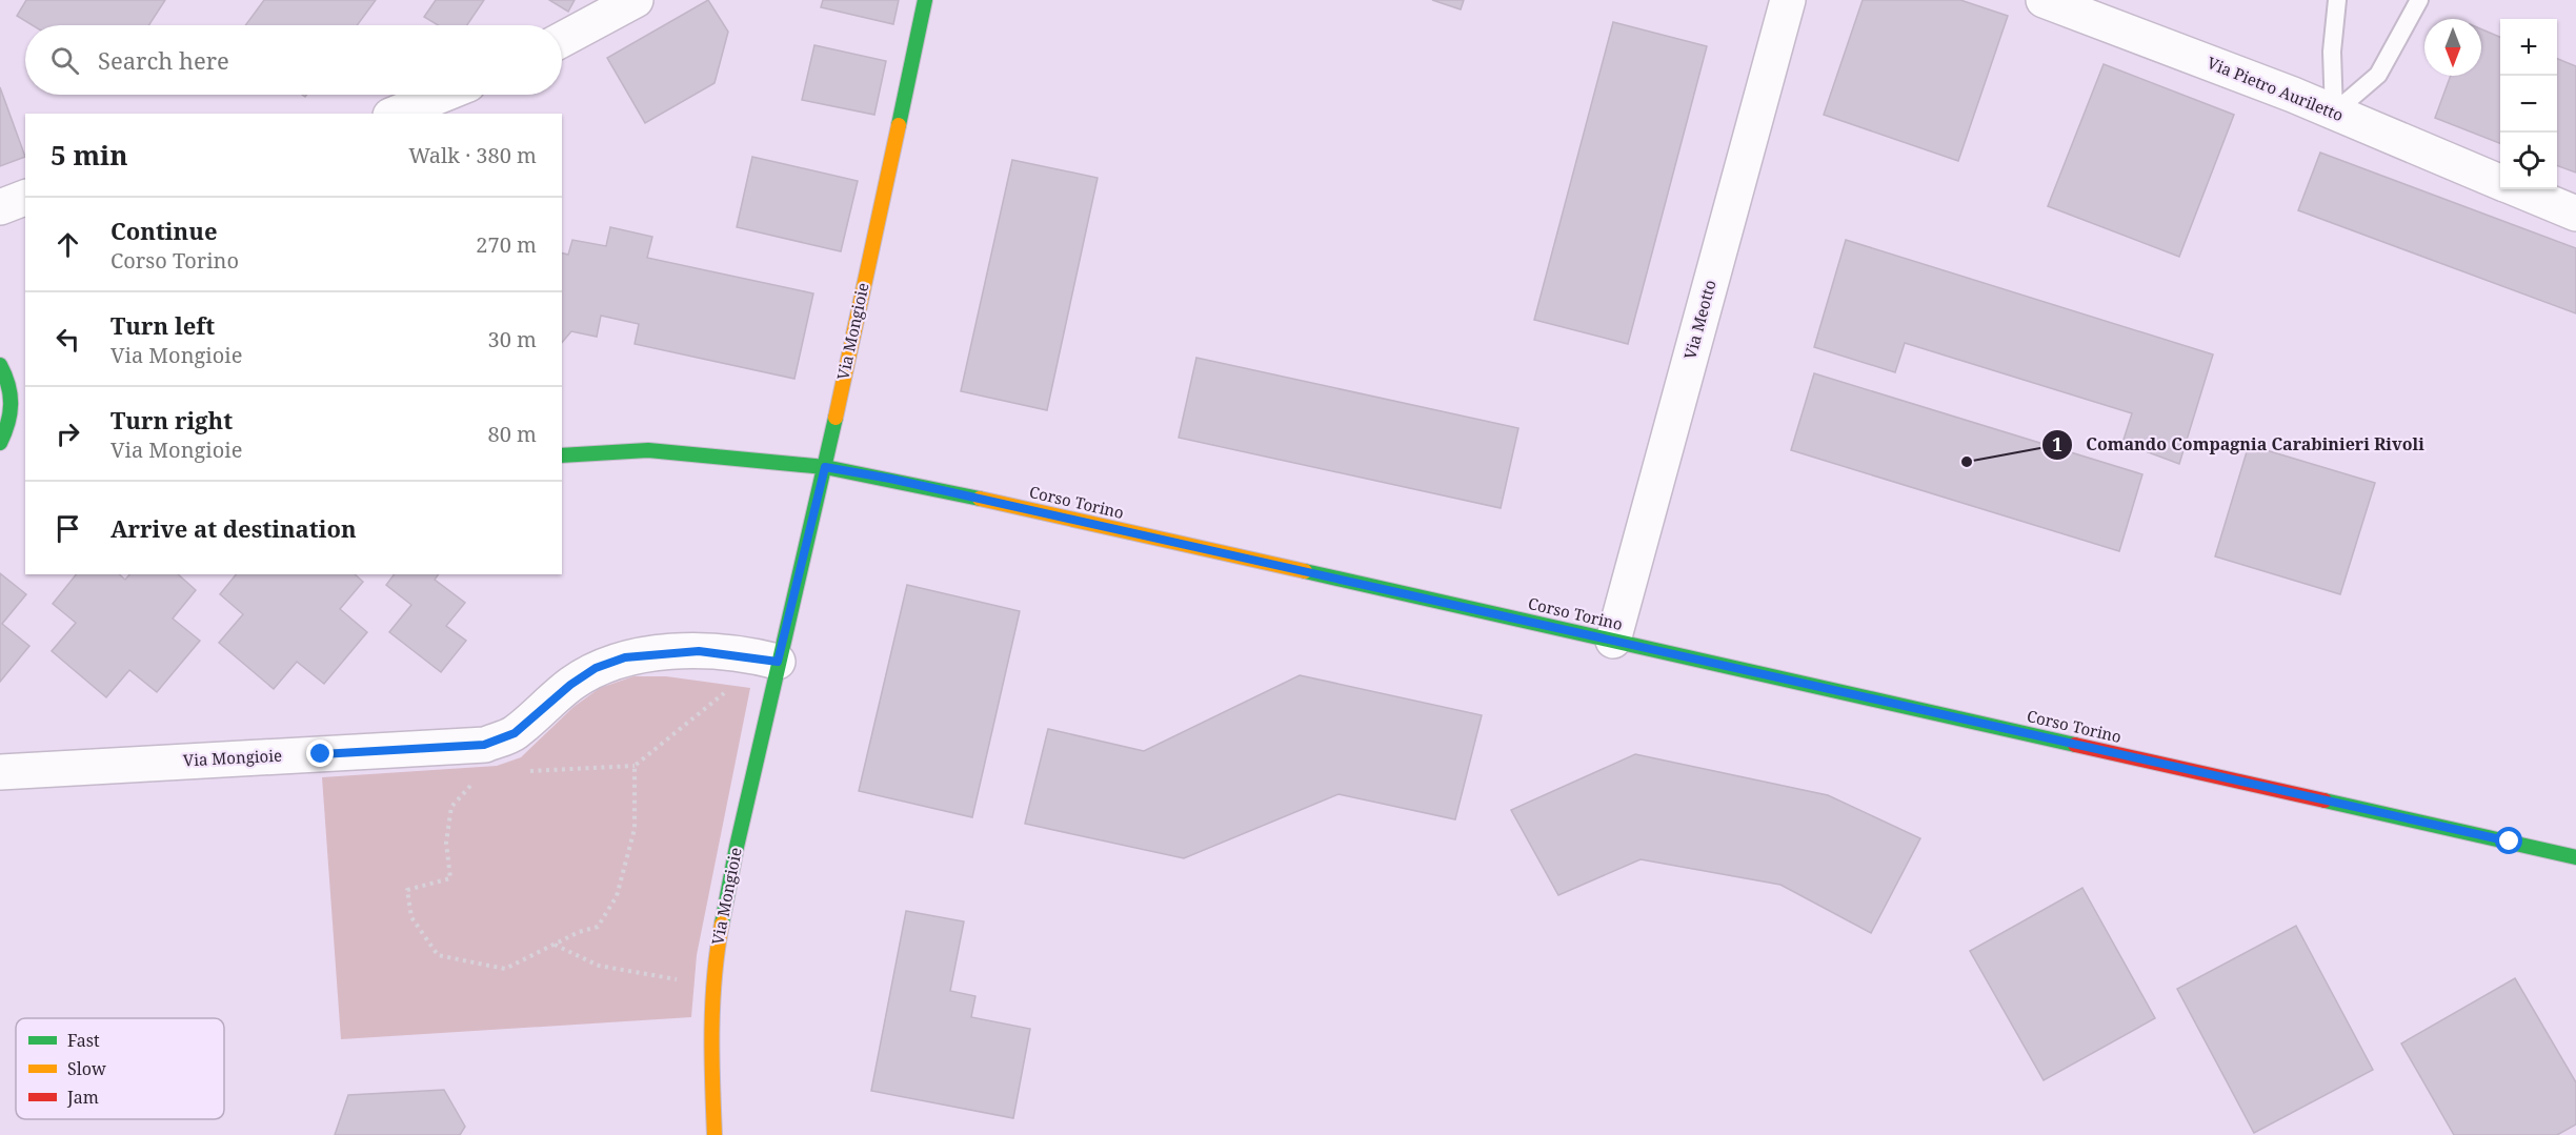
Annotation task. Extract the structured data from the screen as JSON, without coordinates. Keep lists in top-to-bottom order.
{
  "streets": {
    "main road": ["Via Mongioie", "Corso Torino"],
    "street": ["Via Pietro Auriletto", "Via Meotto"]
  },
  "crossings": [
    ["Via Meotto", "Corso Torino"],
    ["Via Mongioie", "Corso Torino"]
  ],
  "places": ["Comando Compagnia Carabinieri Rivoli"],
  "legend": ["Fast", "Slow", "Jam"],
  "north": "bottom",
  "page": {
    "map_buttons": ["+", "−"],
    "search": "Search here",
    "heading": ["5 min", "Walk · 380 m"],
    "list": [
      ["Continue", "Corso Torino", "270 m"],
      ["Turn left", "Via Mongioie", "30 m"],
      ["Turn right", "Via Mongioie", "80 m"],
      "Arrive at destination"
    ]
  }
}
